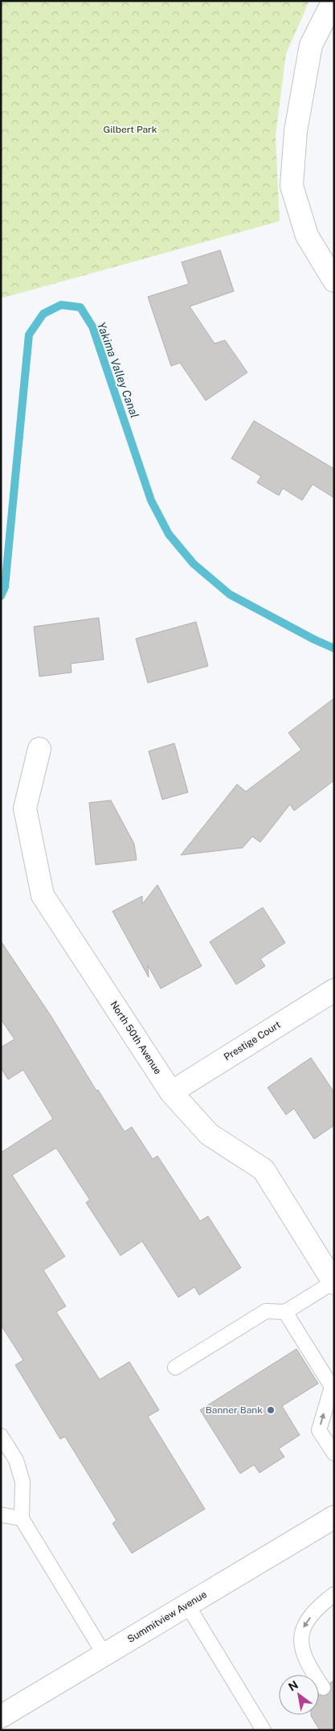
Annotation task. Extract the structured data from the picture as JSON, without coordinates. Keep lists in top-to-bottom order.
{
  "streets": {
    "street": ["North 50th Avenue", "Prestige Court", "Summitview Avenue"]
  },
  "crossings": [
    ["North 50th Avenue", "Prestige Court"]
  ],
  "water": ["Yakima Valley Canal"],
  "parks": ["Gilbert Park"],
  "places": ["Banner Bank"],
  "north": "top left"
}
